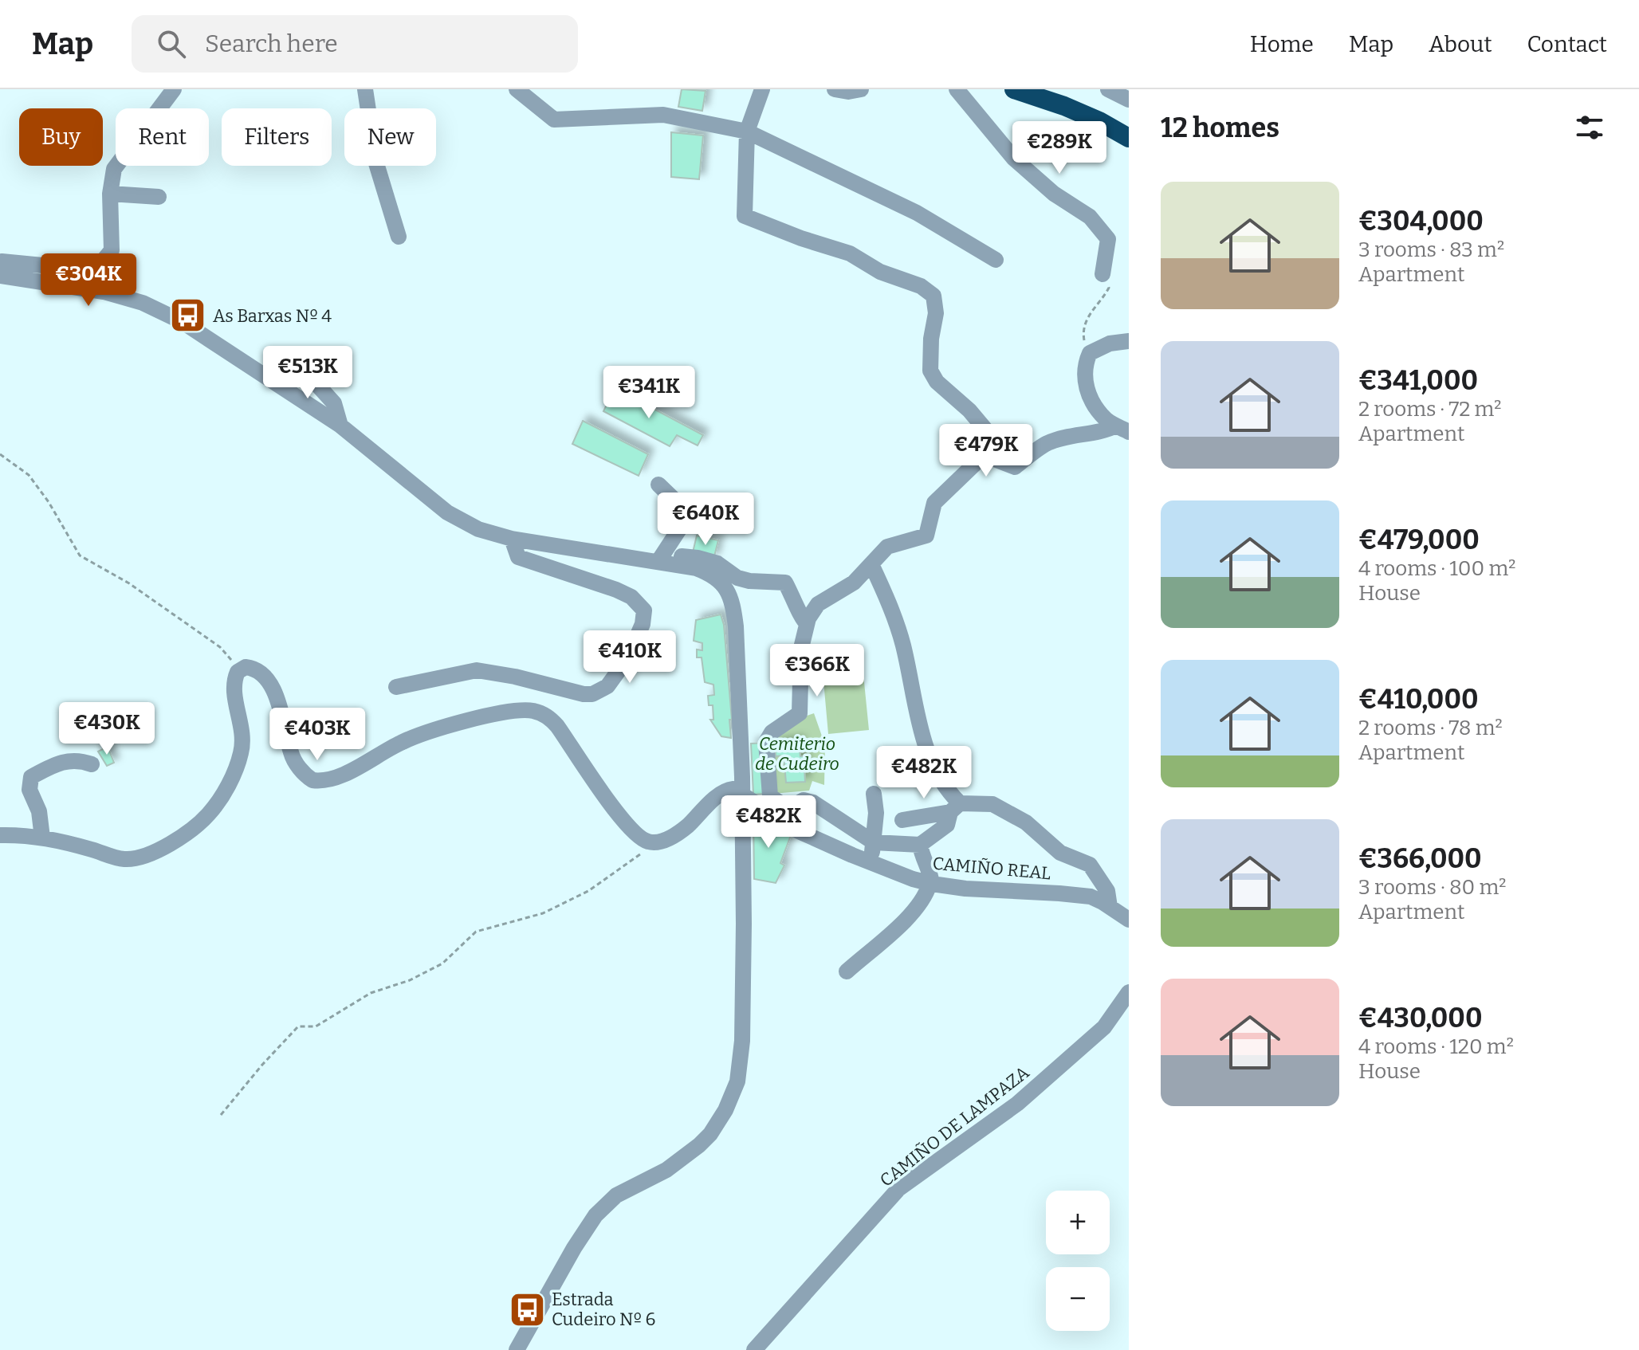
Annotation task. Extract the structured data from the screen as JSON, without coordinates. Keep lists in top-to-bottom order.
{
  "streets": {
    "street": ["CAMIÑO REAL", "CAMIÑO DE LAMPAZA"]
  },
  "parks": ["Cemiterio de Cudeiro"],
  "places": {
    "bus stop": ["As Barxas Nº 4", "Estrada Cudeiro Nº 6"]
  },
  "page": {
    "header": "Map",
    "search": "Search here",
    "nav": [
      "Home",
      "Map",
      "About",
      "Contact"
    ],
    "heading": "12 homes",
    "chip": [
      "Buy",
      "Rent",
      "Filters",
      "New"
    ],
    "price": [
      "€289K",
      "€304K",
      "€513K",
      "€341K",
      "€479K",
      "€640K",
      "€410K",
      "€366K",
      "€430K",
      "€403K",
      "€482K",
      "€482K"
    ],
    "list": [
      {
        "name": "€304,000",
        "note": "3 rooms · 83 m² · Apartment"
      },
      {
        "name": "€341,000",
        "note": "2 rooms · 72 m² · Apartment"
      },
      {
        "name": "€479,000",
        "note": "4 rooms · 100 m² · House"
      },
      {
        "name": "€410,000",
        "note": "2 rooms · 78 m² · Apartment"
      },
      {
        "name": "€366,000",
        "note": "3 rooms · 80 m² · Apartment"
      },
      {
        "name": "€430,000",
        "note": "4 rooms · 120 m² · House"
      }
    ],
    "map_buttons": ["+", "−"]
  }
}
